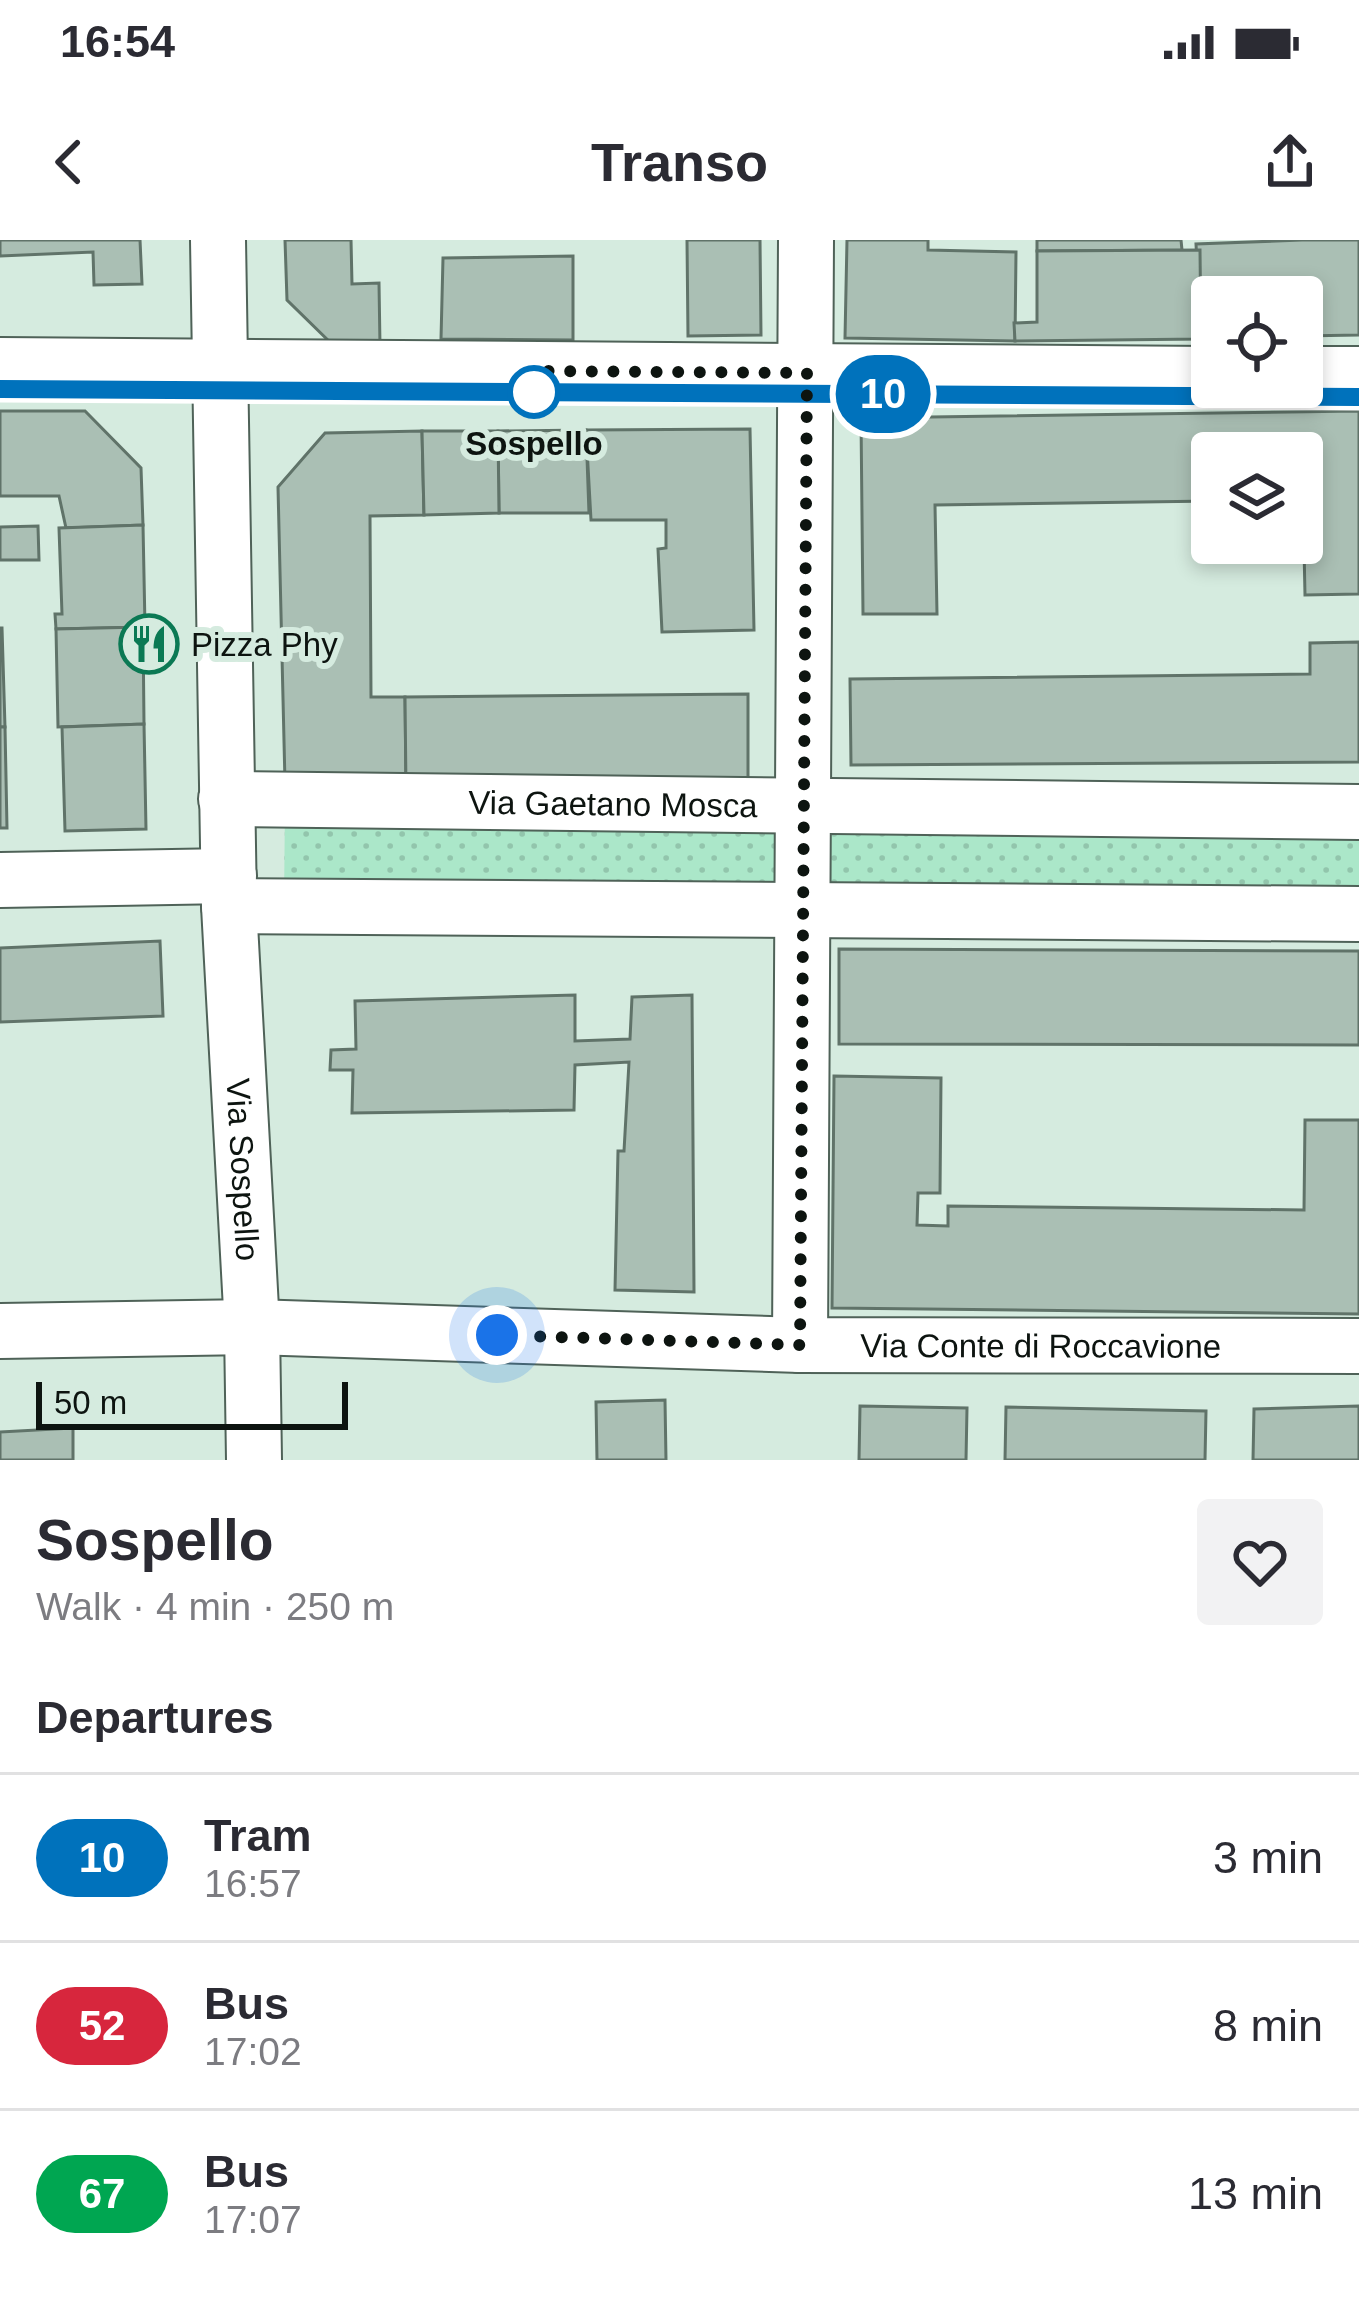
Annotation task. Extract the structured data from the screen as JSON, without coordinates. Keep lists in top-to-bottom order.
{
  "streets": {
    "street": ["Via Gaetano Mosca", "Via Sospello", "Via Conte di Roccavione"]
  },
  "crossings": [
    ["Via Gaetano Mosca", "Via Sospello"],
    ["Via Sospello", "Via Conte di Roccavione"]
  ],
  "places": {
    "other": ["Sospello"],
    "restaurant": ["Pizza Phy"]
  },
  "lines": ["tram line 10"],
  "scale_bar": "50 m",
  "page": {
    "status": "16:54",
    "header": "Transo",
    "on_map": "10",
    "scale": "50 m",
    "heading": [
      ["Sospello", "Walk · 4 min · 250 m"],
      "Departures"
    ],
    "list": [
      {
        "mark": "10",
        "name": "Tram",
        "note": "16:57",
        "value": "3 min"
      },
      {
        "mark": "52",
        "name": "Bus",
        "note": "17:02",
        "value": "8 min"
      },
      {
        "mark": "67",
        "name": "Bus",
        "note": "17:07",
        "value": "13 min"
      }
    ]
  }
}
